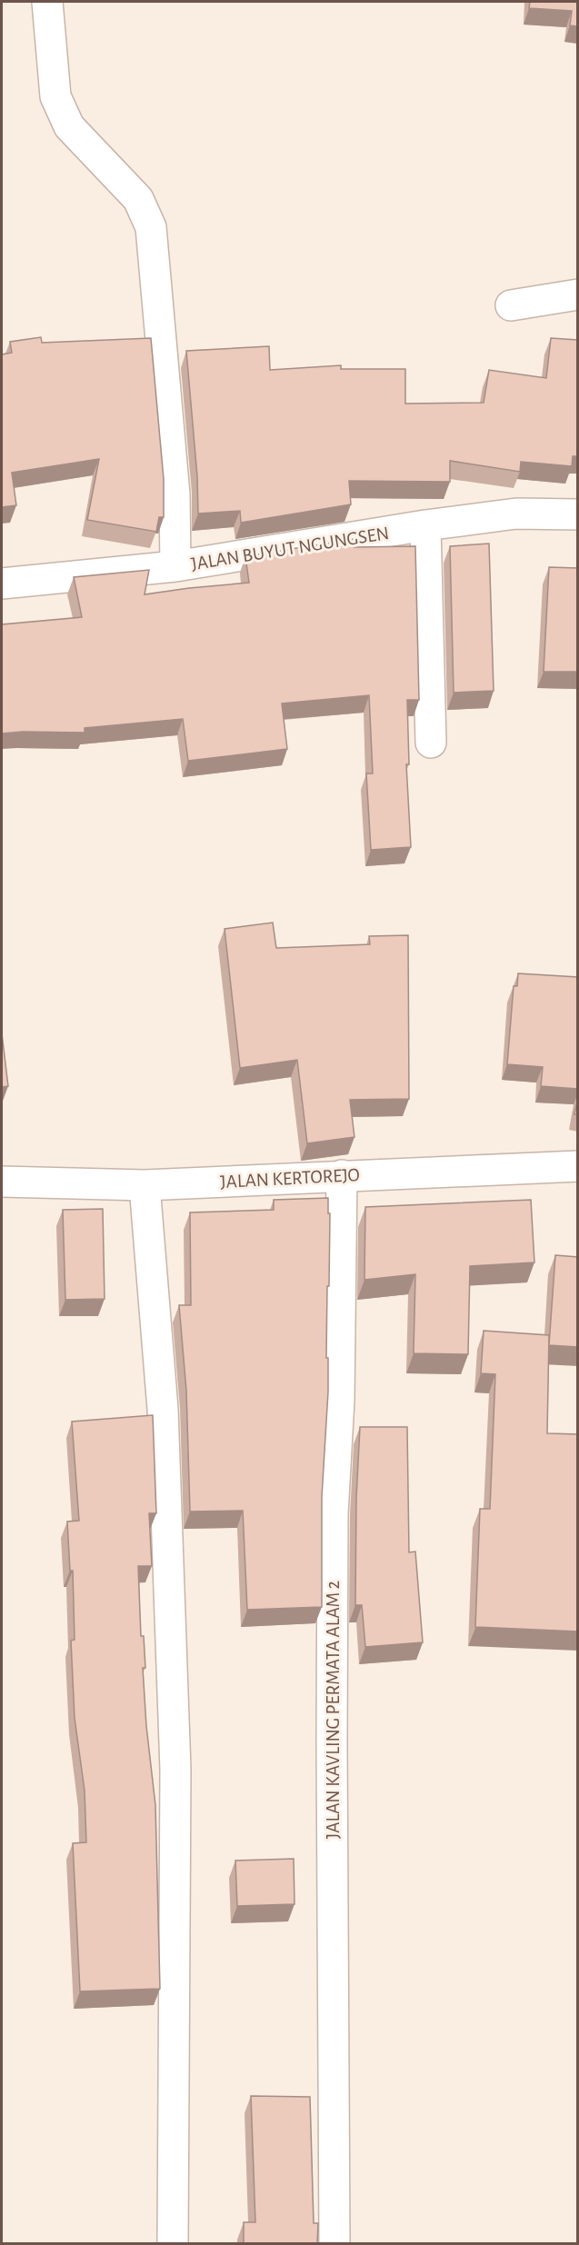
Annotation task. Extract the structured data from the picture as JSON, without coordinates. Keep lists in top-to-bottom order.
{
  "streets": {
    "street": ["JALAN BUYUT NGUNGSEN", "JALAN KERTOREJO", "JALAN KAVLING PERMATA ALAM 2"]
  },
  "crossings": [
    ["JALAN KERTOREJO", "JALAN KAVLING PERMATA ALAM 2"]
  ]
}
